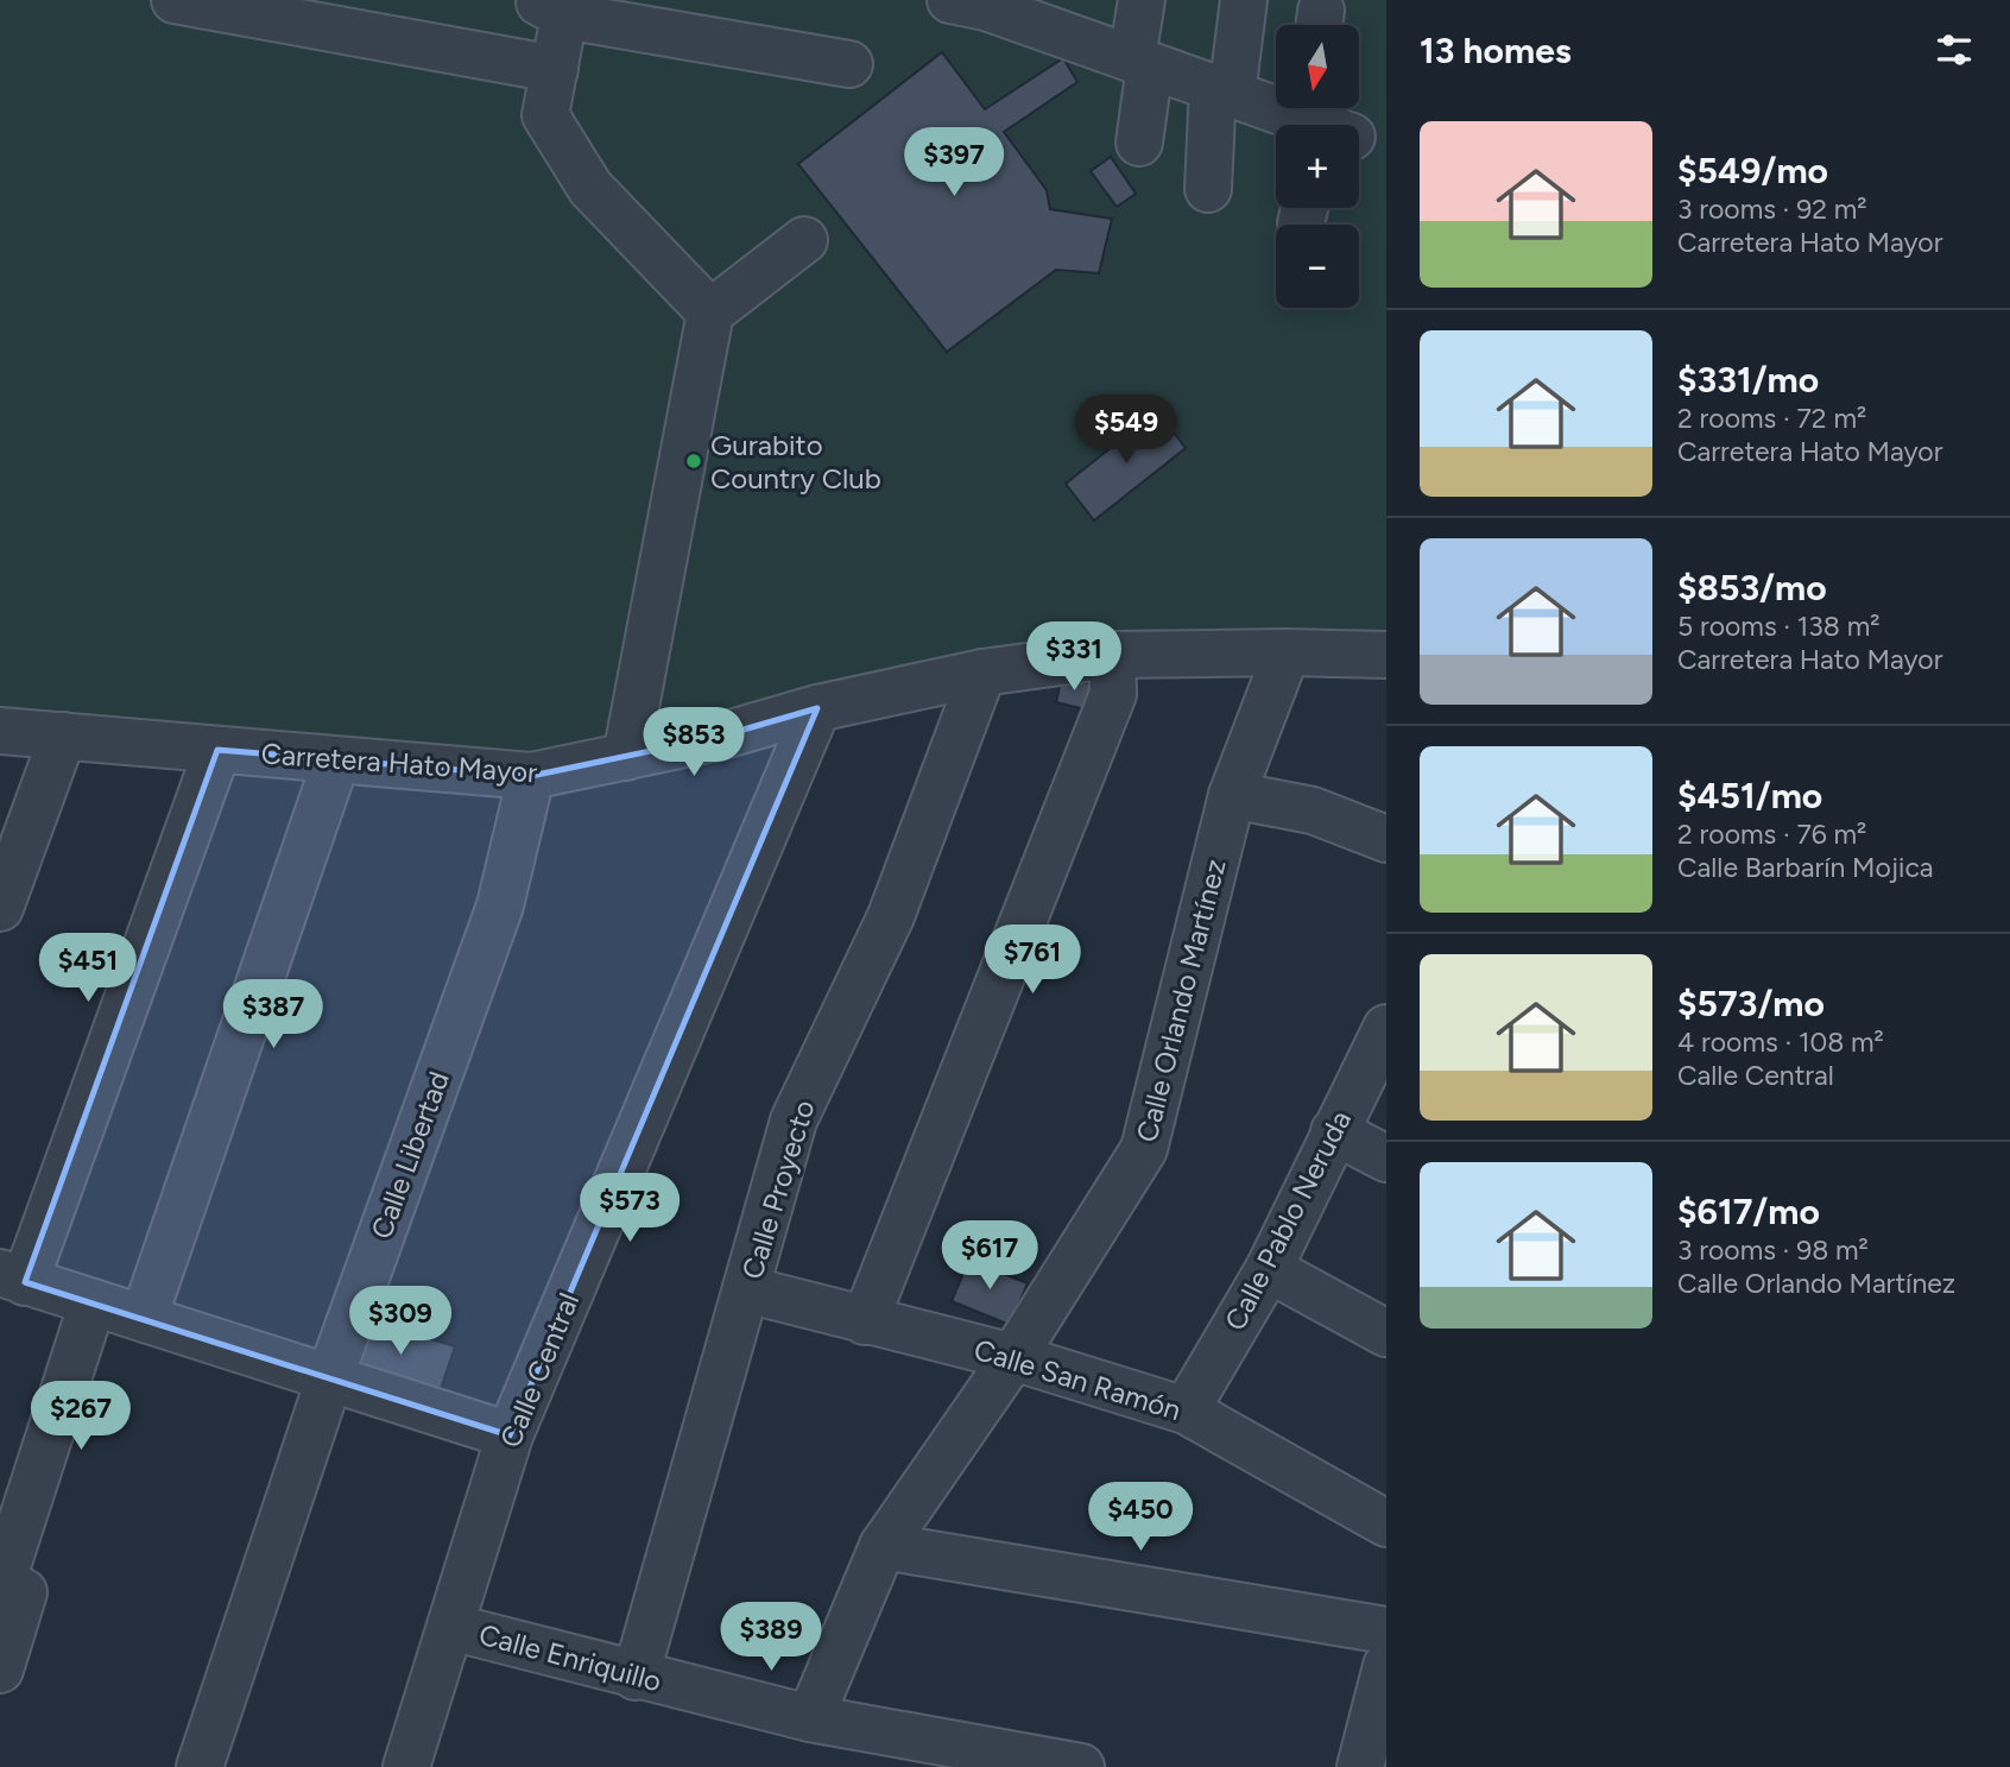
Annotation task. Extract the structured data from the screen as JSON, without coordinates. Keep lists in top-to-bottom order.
{
  "streets": {
    "street": [
      "Carretera Hato Mayor",
      "Calle Orlando Martínez",
      "Calle Libertad",
      "Calle Proyecto",
      "Calle Pablo Neruda",
      "Calle Central",
      "Calle San Ramón",
      "Calle Enriquillo"
    ]
  },
  "crossings": [
    ["Carretera Hato Mayor", "Calle Orlando Martínez"],
    ["Carretera Hato Mayor", "Calle Libertad"],
    ["Carretera Hato Mayor", "Calle Proyecto"],
    ["Carretera Hato Mayor", "Calle Central"],
    ["Calle Orlando Martínez", "Calle San Ramón"],
    ["Calle Orlando Martínez", "Calle Enriquillo"],
    ["Calle Proyecto", "Calle San Ramón"],
    ["Calle Proyecto", "Calle Enriquillo"],
    ["Calle Pablo Neruda", "Calle San Ramón"],
    ["Calle Central", "Calle Enriquillo"]
  ],
  "places": ["Gurabito Country Club"],
  "north": "bottom",
  "page": {
    "heading": "13 homes",
    "map_buttons": ["+", "−"],
    "list": [
      {
        "name": "$549/mo",
        "note": "3 rooms · 92 m² · Carretera Hato Mayor"
      },
      {
        "name": "$331/mo",
        "note": "2 rooms · 72 m² · Carretera Hato Mayor"
      },
      {
        "name": "$853/mo",
        "note": "5 rooms · 138 m² · Carretera Hato Mayor"
      },
      {
        "name": "$451/mo",
        "note": "2 rooms · 76 m² · Calle Barbarín Mojica"
      },
      {
        "name": "$573/mo",
        "note": "4 rooms · 108 m² · Calle Central"
      },
      {
        "name": "$617/mo",
        "note": "3 rooms · 98 m² · Calle Orlando Martínez"
      }
    ],
    "price": [
      "$397",
      "$549",
      "$331",
      "$853",
      "$761",
      "$451",
      "$387",
      "$573",
      "$617",
      "$309",
      "$267",
      "$450",
      "$389"
    ]
  }
}
